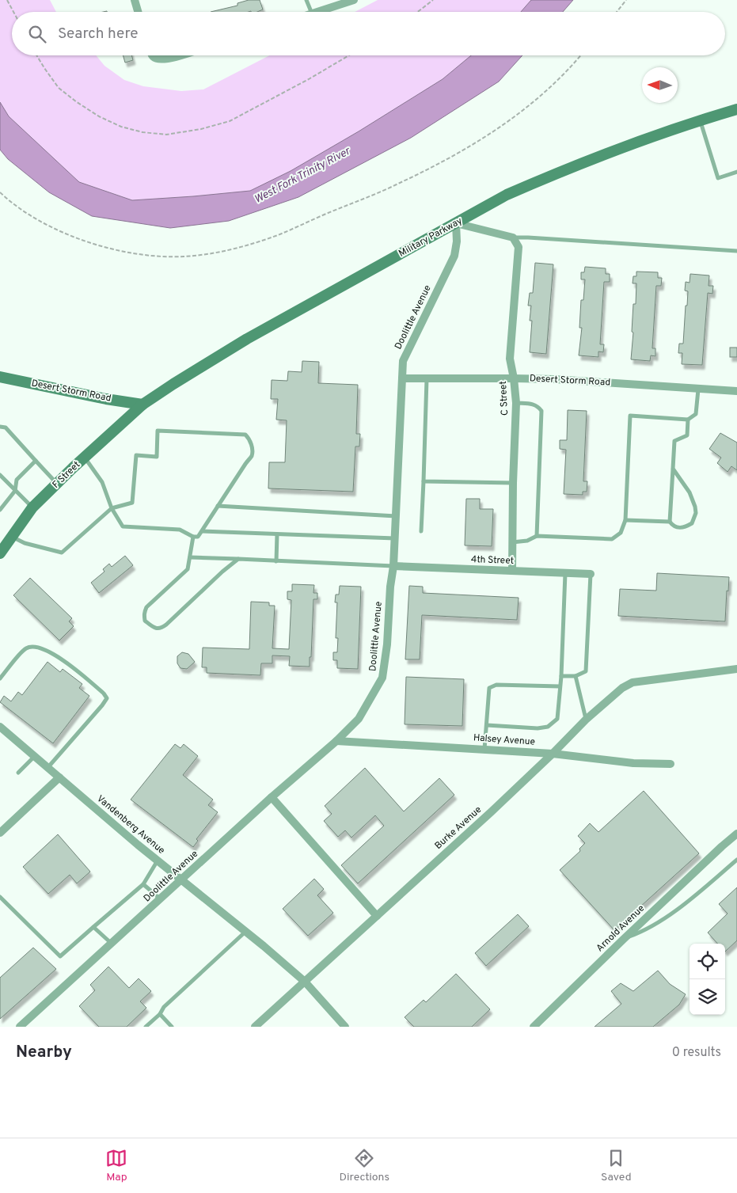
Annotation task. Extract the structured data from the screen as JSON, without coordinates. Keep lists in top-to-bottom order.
{
  "streets": {
    "street": [
      "Military Parkway",
      "Doolittle Avenue",
      "Desert Storm Road",
      "C Street",
      "F Street",
      "4th Street",
      "Halsey Avenue",
      "Vandenberg Avenue",
      "Burke Avenue",
      "Arnold Avenue"
    ]
  },
  "crossings": [
    ["Military Parkway", "Doolittle Avenue"],
    ["Military Parkway", "Desert Storm Road"],
    ["Military Parkway", "F Street"],
    ["Doolittle Avenue", "Desert Storm Road"],
    ["Doolittle Avenue", "4th Street"],
    ["Doolittle Avenue", "Halsey Avenue"],
    ["Doolittle Avenue", "Vandenberg Avenue"],
    ["Desert Storm Road", "C Street"],
    ["Desert Storm Road", "F Street"],
    ["C Street", "4th Street"],
    ["Halsey Avenue", "Burke Avenue"],
    ["Vandenberg Avenue", "Burke Avenue"]
  ],
  "water": ["West Fork Trinity River"],
  "north": "left",
  "page": {
    "search": "Search here",
    "heading": ["Nearby", "0 results"],
    "nav": ["Map", "Directions", "Saved"]
  }
}
